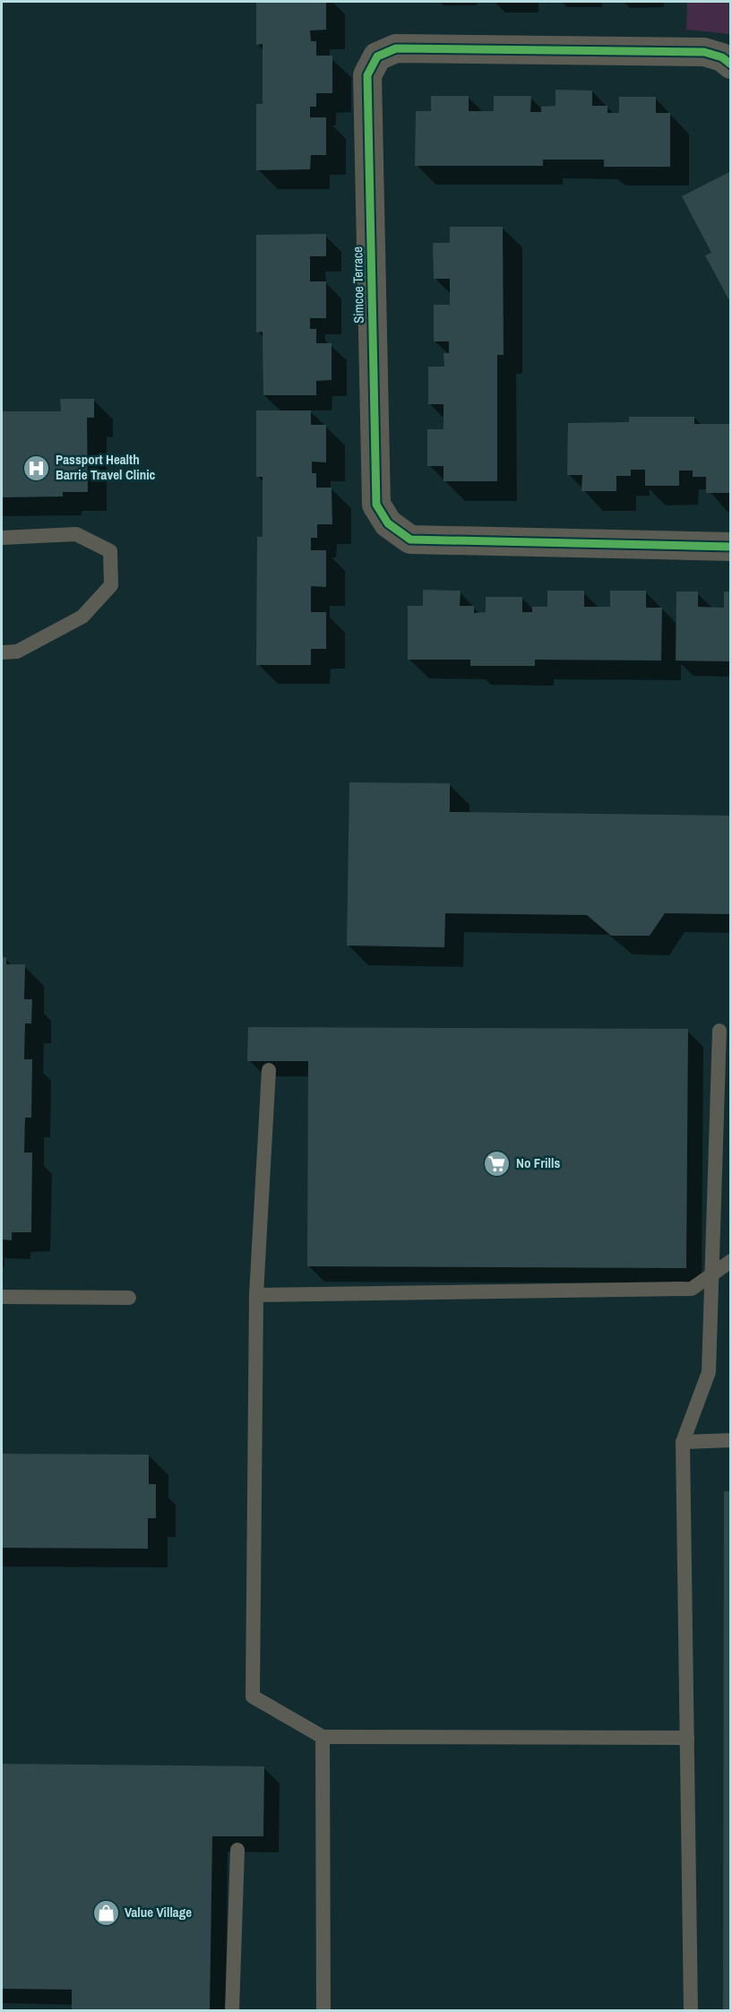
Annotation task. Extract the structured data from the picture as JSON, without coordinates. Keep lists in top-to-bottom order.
{
  "streets": {
    "street": ["Simcoe Terrace"]
  },
  "places": {
    "hospital": ["Passport Health Barrie Travel Clinic"],
    "supermarket": ["No Frills"],
    "shop": ["Value Village"]
  }
}
